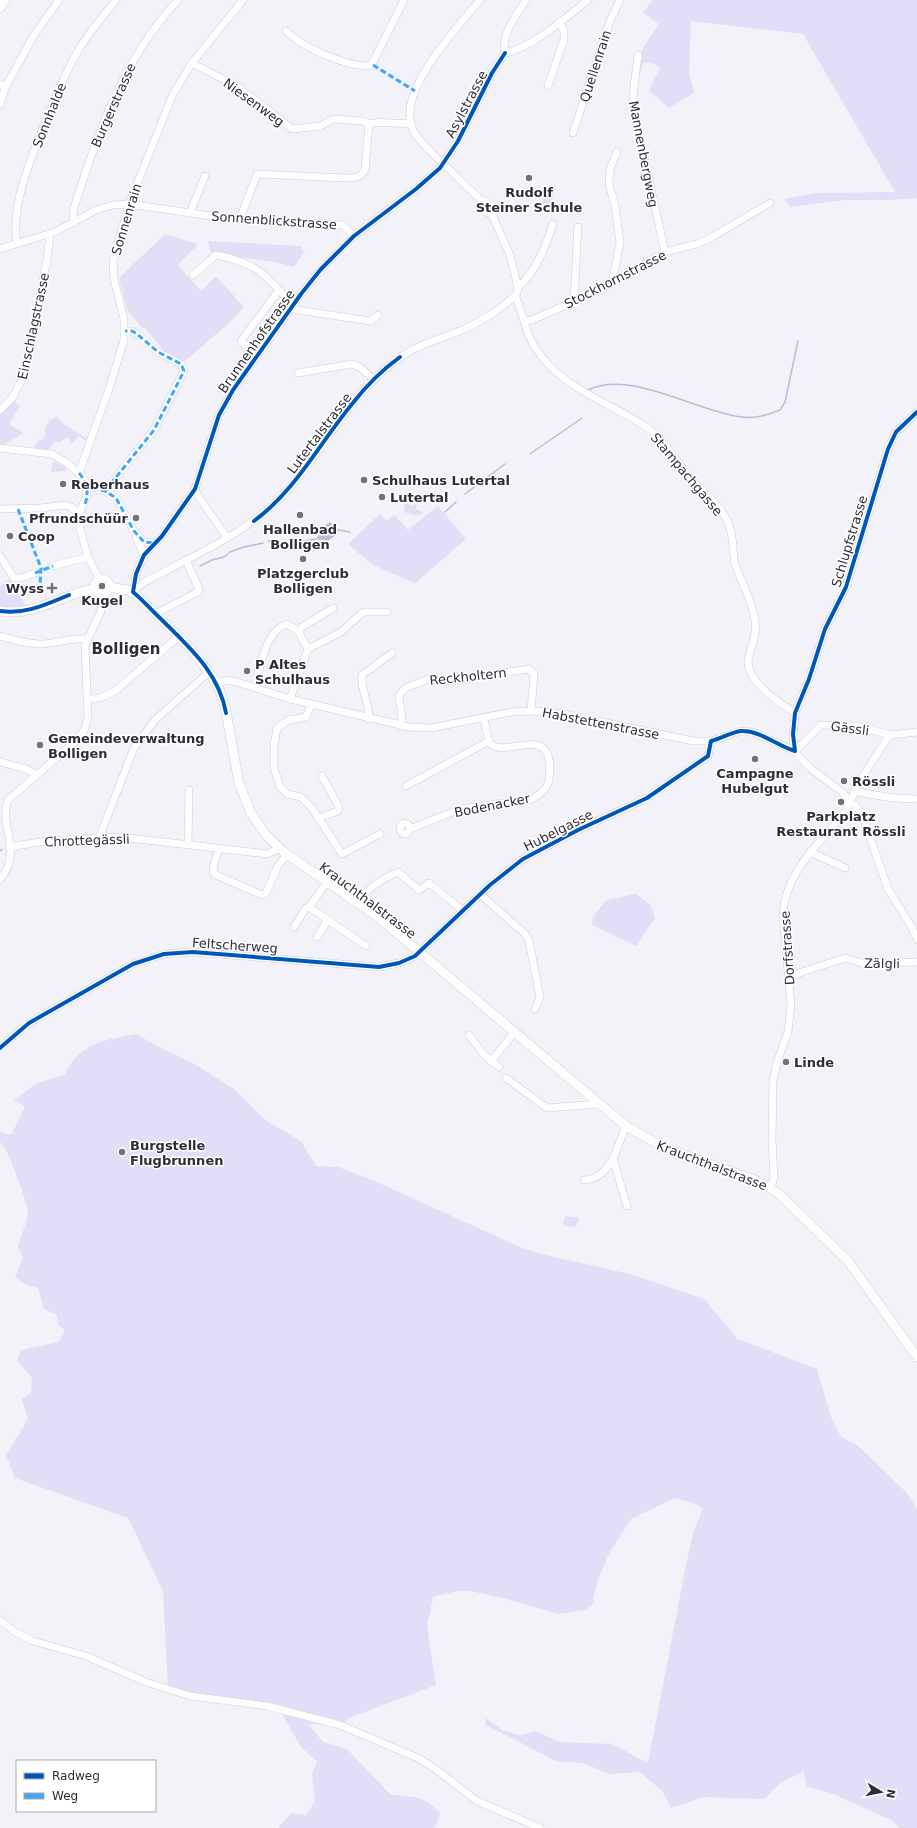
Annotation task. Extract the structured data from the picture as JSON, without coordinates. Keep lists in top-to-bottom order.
{
  "streets": {
    "main road": ["Krauchthalstrasse"],
    "street": [
      "Quellenrain",
      "Niesenweg",
      "Asylstrasse",
      "Burgerstrasse",
      "Sonnhalde",
      "Mannenbergweg",
      "Sonnenrain",
      "Sonnenblickstrasse",
      "Stockhornstrasse",
      "Einschlagstrasse",
      "Brunnenhofstrasse",
      "Lutertalstrasse",
      "Stampachgasse",
      "Schlupfstrasse",
      "Reckholtern",
      "Habstettenstrasse",
      "Gässli",
      "Bodenacker",
      "Hubelgasse",
      "Chrottegässli",
      "Feltscherweg",
      "Dorfstrasse",
      "Zälgli"
    ]
  },
  "crossings": [
    ["Niesenweg", "Sonnenrain"],
    ["Asylstrasse", "Brunnenhofstrasse"],
    ["Burgerstrasse", "Sonnenblickstrasse"],
    ["Sonnhalde", "Sonnenblickstrasse"],
    ["Mannenbergweg", "Stockhornstrasse"],
    ["Sonnenrain", "Sonnenblickstrasse"],
    ["Sonnenblickstrasse", "Einschlagstrasse"],
    ["Sonnenblickstrasse", "Brunnenhofstrasse"],
    ["Stockhornstrasse", "Stampachgasse"],
    ["Brunnenhofstrasse", "Lutertalstrasse"],
    ["Brunnenhofstrasse", "Krauchthalstrasse"],
    ["Lutertalstrasse", "Stampachgasse"],
    ["Lutertalstrasse", "Krauchthalstrasse"],
    ["Stampachgasse", "Schlupfstrasse"],
    ["Schlupfstrasse", "Habstettenstrasse"],
    ["Schlupfstrasse", "Gässli"],
    ["Reckholtern", "Habstettenstrasse"],
    ["Habstettenstrasse", "Gässli"],
    ["Habstettenstrasse", "Hubelgasse"],
    ["Habstettenstrasse", "Krauchthalstrasse"],
    ["Gässli", "Dorfstrasse"],
    ["Hubelgasse", "Krauchthalstrasse"],
    ["Hubelgasse", "Feltscherweg"],
    ["Chrottegässli", "Krauchthalstrasse"],
    ["Krauchthalstrasse", "Feltscherweg"],
    ["Krauchthalstrasse", "Dorfstrasse"],
    ["Dorfstrasse", "Zälgli"]
  ],
  "districts": ["Bolligen"],
  "places": {
    "other": [
      "Rudolf Steiner Schule",
      "Schulhaus Lutertal",
      "Reberhaus",
      "Lutertal",
      "Hallenbad Bolligen",
      "Pfrundschüür",
      "Coop",
      "Platzgerclub Bolligen",
      "Kugel",
      "P Altes Schulhaus",
      "Gemeindeverwaltung Bolligen",
      "Campagne Hubelgut",
      "Rössli",
      "Parkplatz Restaurant Rössli",
      "Linde",
      "Burgstelle Flugbrunnen"
    ],
    "health": ["Wyss"]
  },
  "legend": ["Radweg", "Weg"],
  "north": "right"
}
